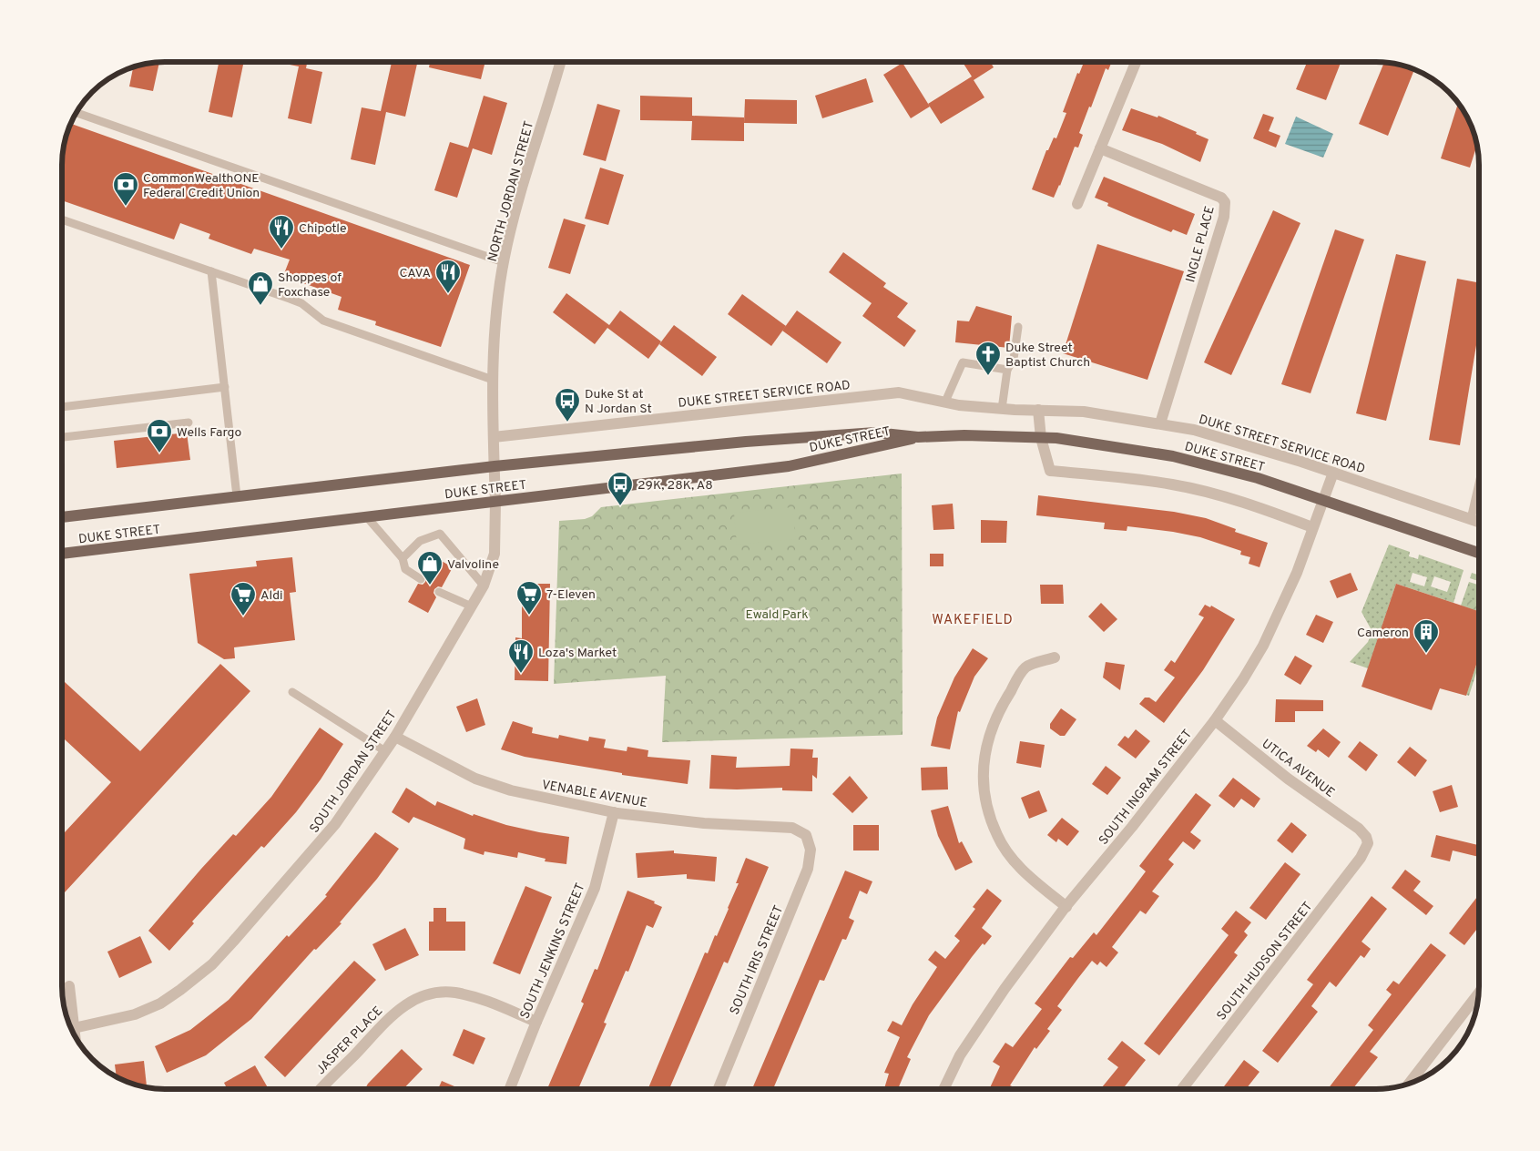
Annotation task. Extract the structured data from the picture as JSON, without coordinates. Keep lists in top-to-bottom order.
{
  "streets": {
    "main road": ["DUKE STREET"],
    "street": [
      "NORTH JORDAN STREET",
      "INGLE PLACE",
      "DUKE STREET SERVICE ROAD",
      "UTICA AVENUE",
      "SOUTH JORDAN STREET",
      "SOUTH INGRAM STREET",
      "VENABLE AVENUE",
      "SOUTH JENKINS STREET",
      "SOUTH IRIS STREET",
      "SOUTH HUDSON STREET",
      "JASPER PLACE"
    ]
  },
  "crossings": [
    ["NORTH JORDAN STREET", "DUKE STREET SERVICE ROAD"],
    ["NORTH JORDAN STREET", "DUKE STREET"],
    ["NORTH JORDAN STREET", "SOUTH JORDAN STREET"],
    ["INGLE PLACE", "DUKE STREET SERVICE ROAD"],
    ["DUKE STREET SERVICE ROAD", "SOUTH INGRAM STREET"],
    ["DUKE STREET", "SOUTH JORDAN STREET"],
    ["DUKE STREET", "SOUTH INGRAM STREET"],
    ["UTICA AVENUE", "SOUTH INGRAM STREET"],
    ["UTICA AVENUE", "SOUTH HUDSON STREET"],
    ["SOUTH JORDAN STREET", "VENABLE AVENUE"],
    ["VENABLE AVENUE", "SOUTH JENKINS STREET"],
    ["VENABLE AVENUE", "SOUTH IRIS STREET"],
    ["SOUTH JENKINS STREET", "JASPER PLACE"]
  ],
  "districts": ["WAKEFIELD"],
  "parks": ["Ewald Park"],
  "places": {
    "bank": ["CommonWealthONE Federal Credit Union", "Wells Fargo"],
    "restaurant": ["Chipotle", "CAVA", "Loza's Market"],
    "shop": ["Shoppes of Foxchase", "Valvoline"],
    "church": ["Duke Street Baptist Church"],
    "bus stop": ["Duke St at N Jordan St", "29K, 28K, A8"],
    "supermarket": ["7-Eleven", "Aldi"],
    "building": ["Cameron"]
  }
}
